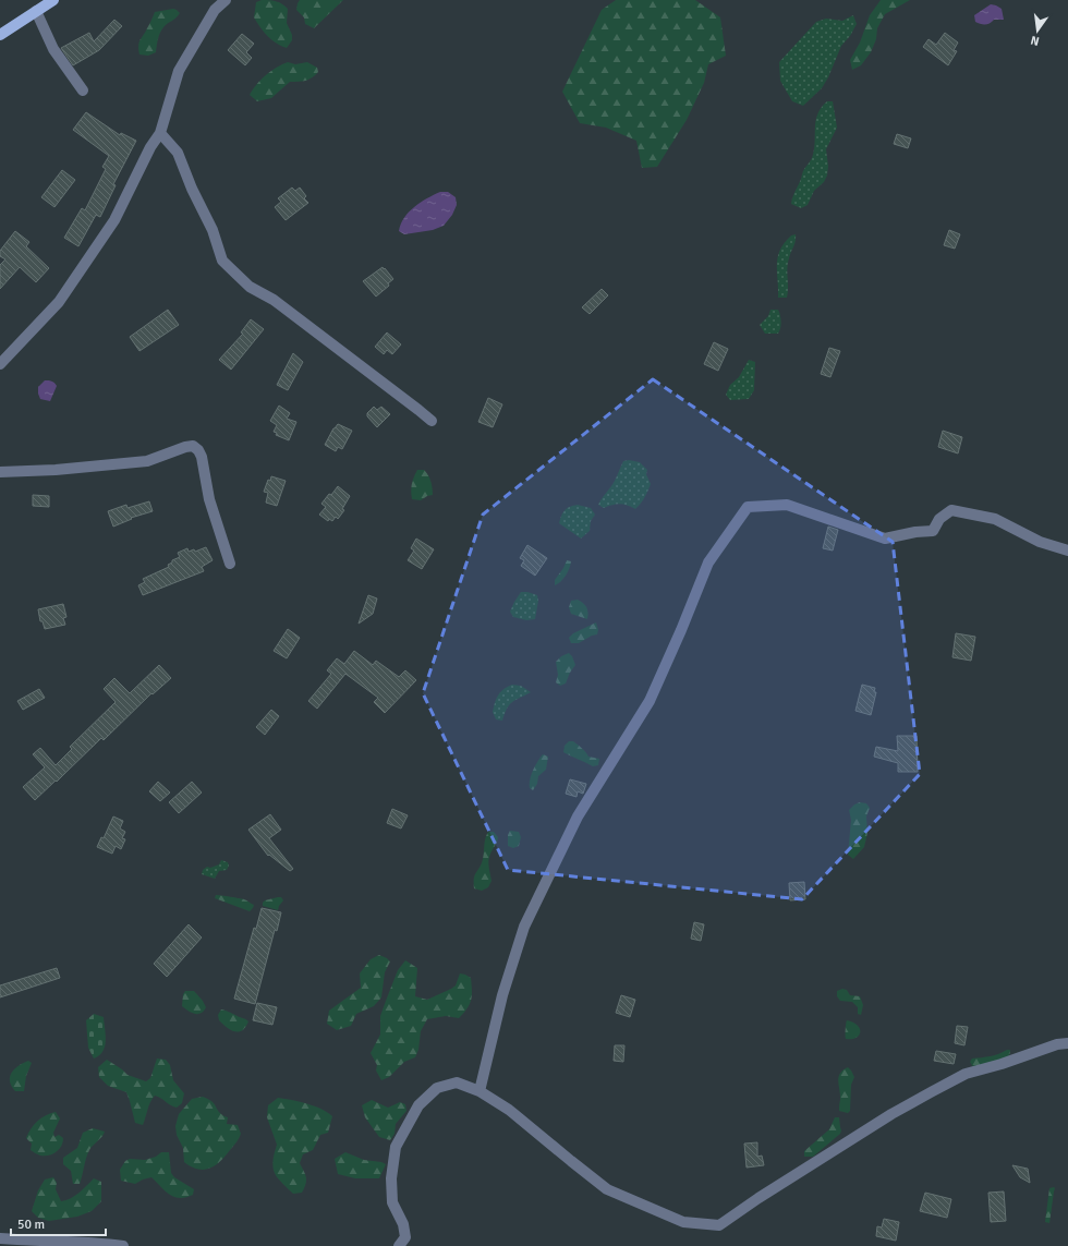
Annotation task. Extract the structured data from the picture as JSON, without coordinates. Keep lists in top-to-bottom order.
{
  "scale_bar": "50 m",
  "north": "bottom"
}
